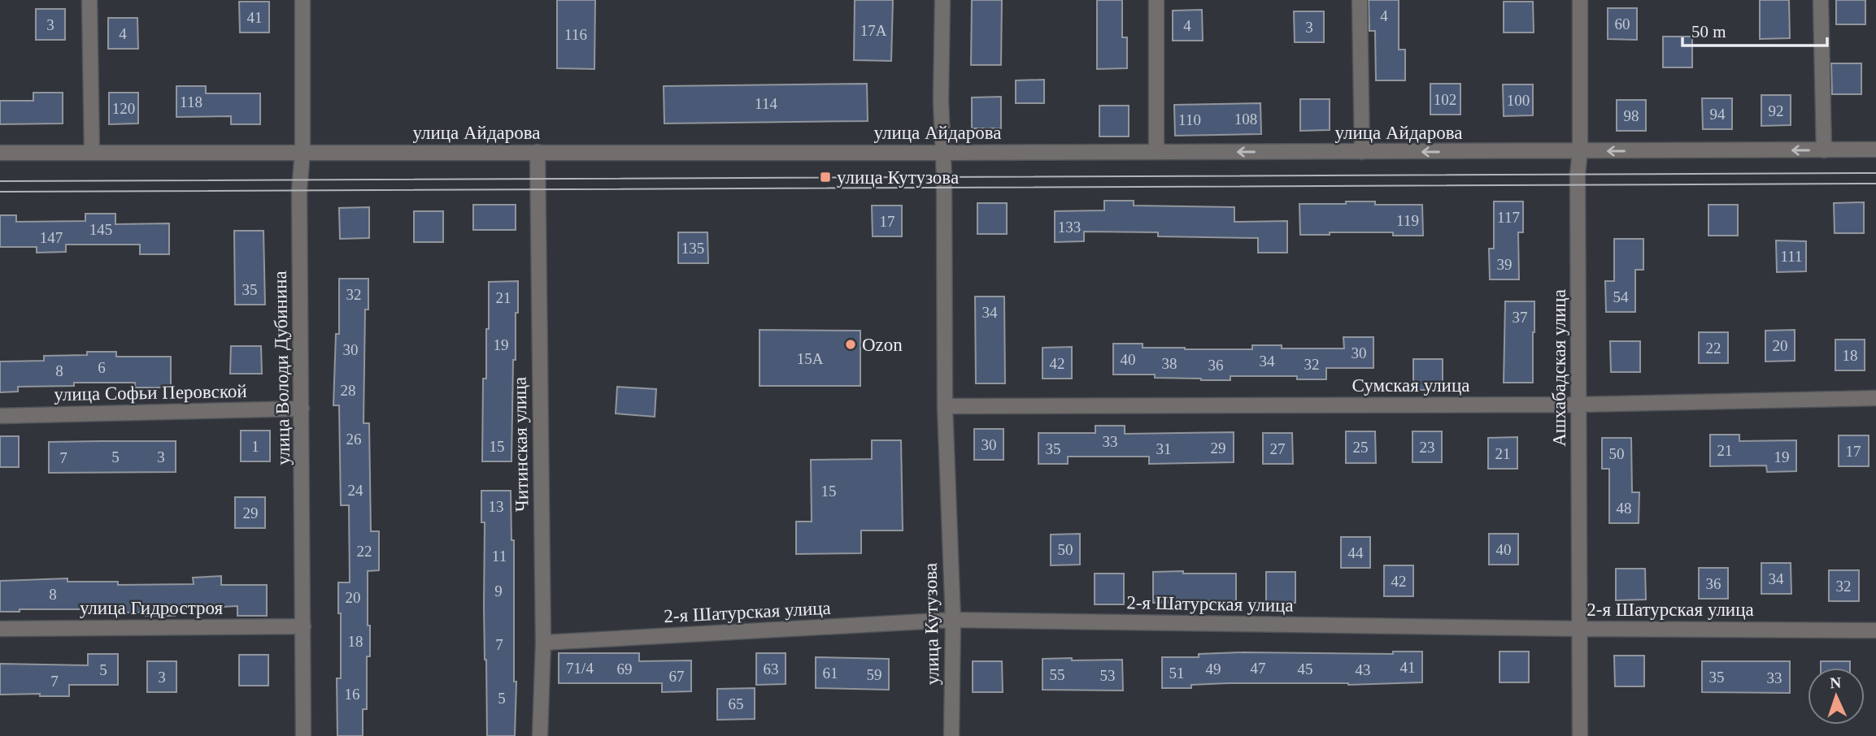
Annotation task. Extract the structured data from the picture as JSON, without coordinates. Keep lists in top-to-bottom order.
{
  "streets": {
    "street": [
      "улица Айдарова",
      "улица Володи Дубинина",
      "Ашхабадская улица",
      "Сумская улица",
      "улица Софьи Перовской",
      "Читинская улица",
      "2-я Шатурская улица",
      "улица Гидростроя",
      "улица Кутузова"
    ]
  },
  "crossings": [
    ["улица Айдарова", "улица Володи Дубинина"],
    ["улица Айдарова", "Ашхабадская улица"],
    ["улица Айдарова", "Читинская улица"],
    ["улица Айдарова", "улица Кутузова"],
    ["улица Володи Дубинина", "улица Софьи Перовской"],
    ["улица Володи Дубинина", "улица Гидростроя"],
    ["Ашхабадская улица", "Сумская улица"],
    ["Ашхабадская улица", "2-я Шатурская улица"],
    ["Сумская улица", "улица Кутузова"],
    ["Читинская улица", "2-я Шатурская улица"],
    ["2-я Шатурская улица", "улица Кутузова"]
  ],
  "one_way": ["улица Айдарова"],
  "places": {
    "transit": ["улица Кутузова"],
    "other": ["Ozon"]
  },
  "house_numbers": [
    "4",
    "41",
    "60",
    "3",
    "4",
    "3",
    "17А",
    "4",
    "116",
    "102",
    "100",
    "118",
    "114",
    "120",
    "92",
    "94",
    "98",
    "108",
    "110",
    "117",
    "119",
    "17",
    "133",
    "145",
    "147",
    "135",
    "111",
    "39",
    "35",
    "32",
    "54",
    "21",
    "34",
    "37",
    "19",
    "20",
    "22",
    "30",
    "30",
    "18",
    "15А",
    "40",
    "34",
    "42",
    "38",
    "32",
    "36",
    "6",
    "8",
    "28",
    "26",
    "33",
    "30",
    "1",
    "15",
    "25",
    "23",
    "29",
    "35",
    "31",
    "27",
    "21",
    "17",
    "21",
    "50",
    "5",
    "3",
    "19",
    "7",
    "24",
    "15",
    "13",
    "48",
    "29",
    "50",
    "40",
    "22",
    "44",
    "11",
    "34",
    "42",
    "36",
    "32",
    "9",
    "8",
    "20",
    "18",
    "7",
    "41",
    "71/4",
    "47",
    "69",
    "63",
    "49",
    "45",
    "5",
    "43",
    "61",
    "51",
    "59",
    "55",
    "53",
    "67",
    "3",
    "35",
    "33",
    "7",
    "16",
    "5",
    "65"
  ],
  "scale_bar": "50 m",
  "north": "top"
}
